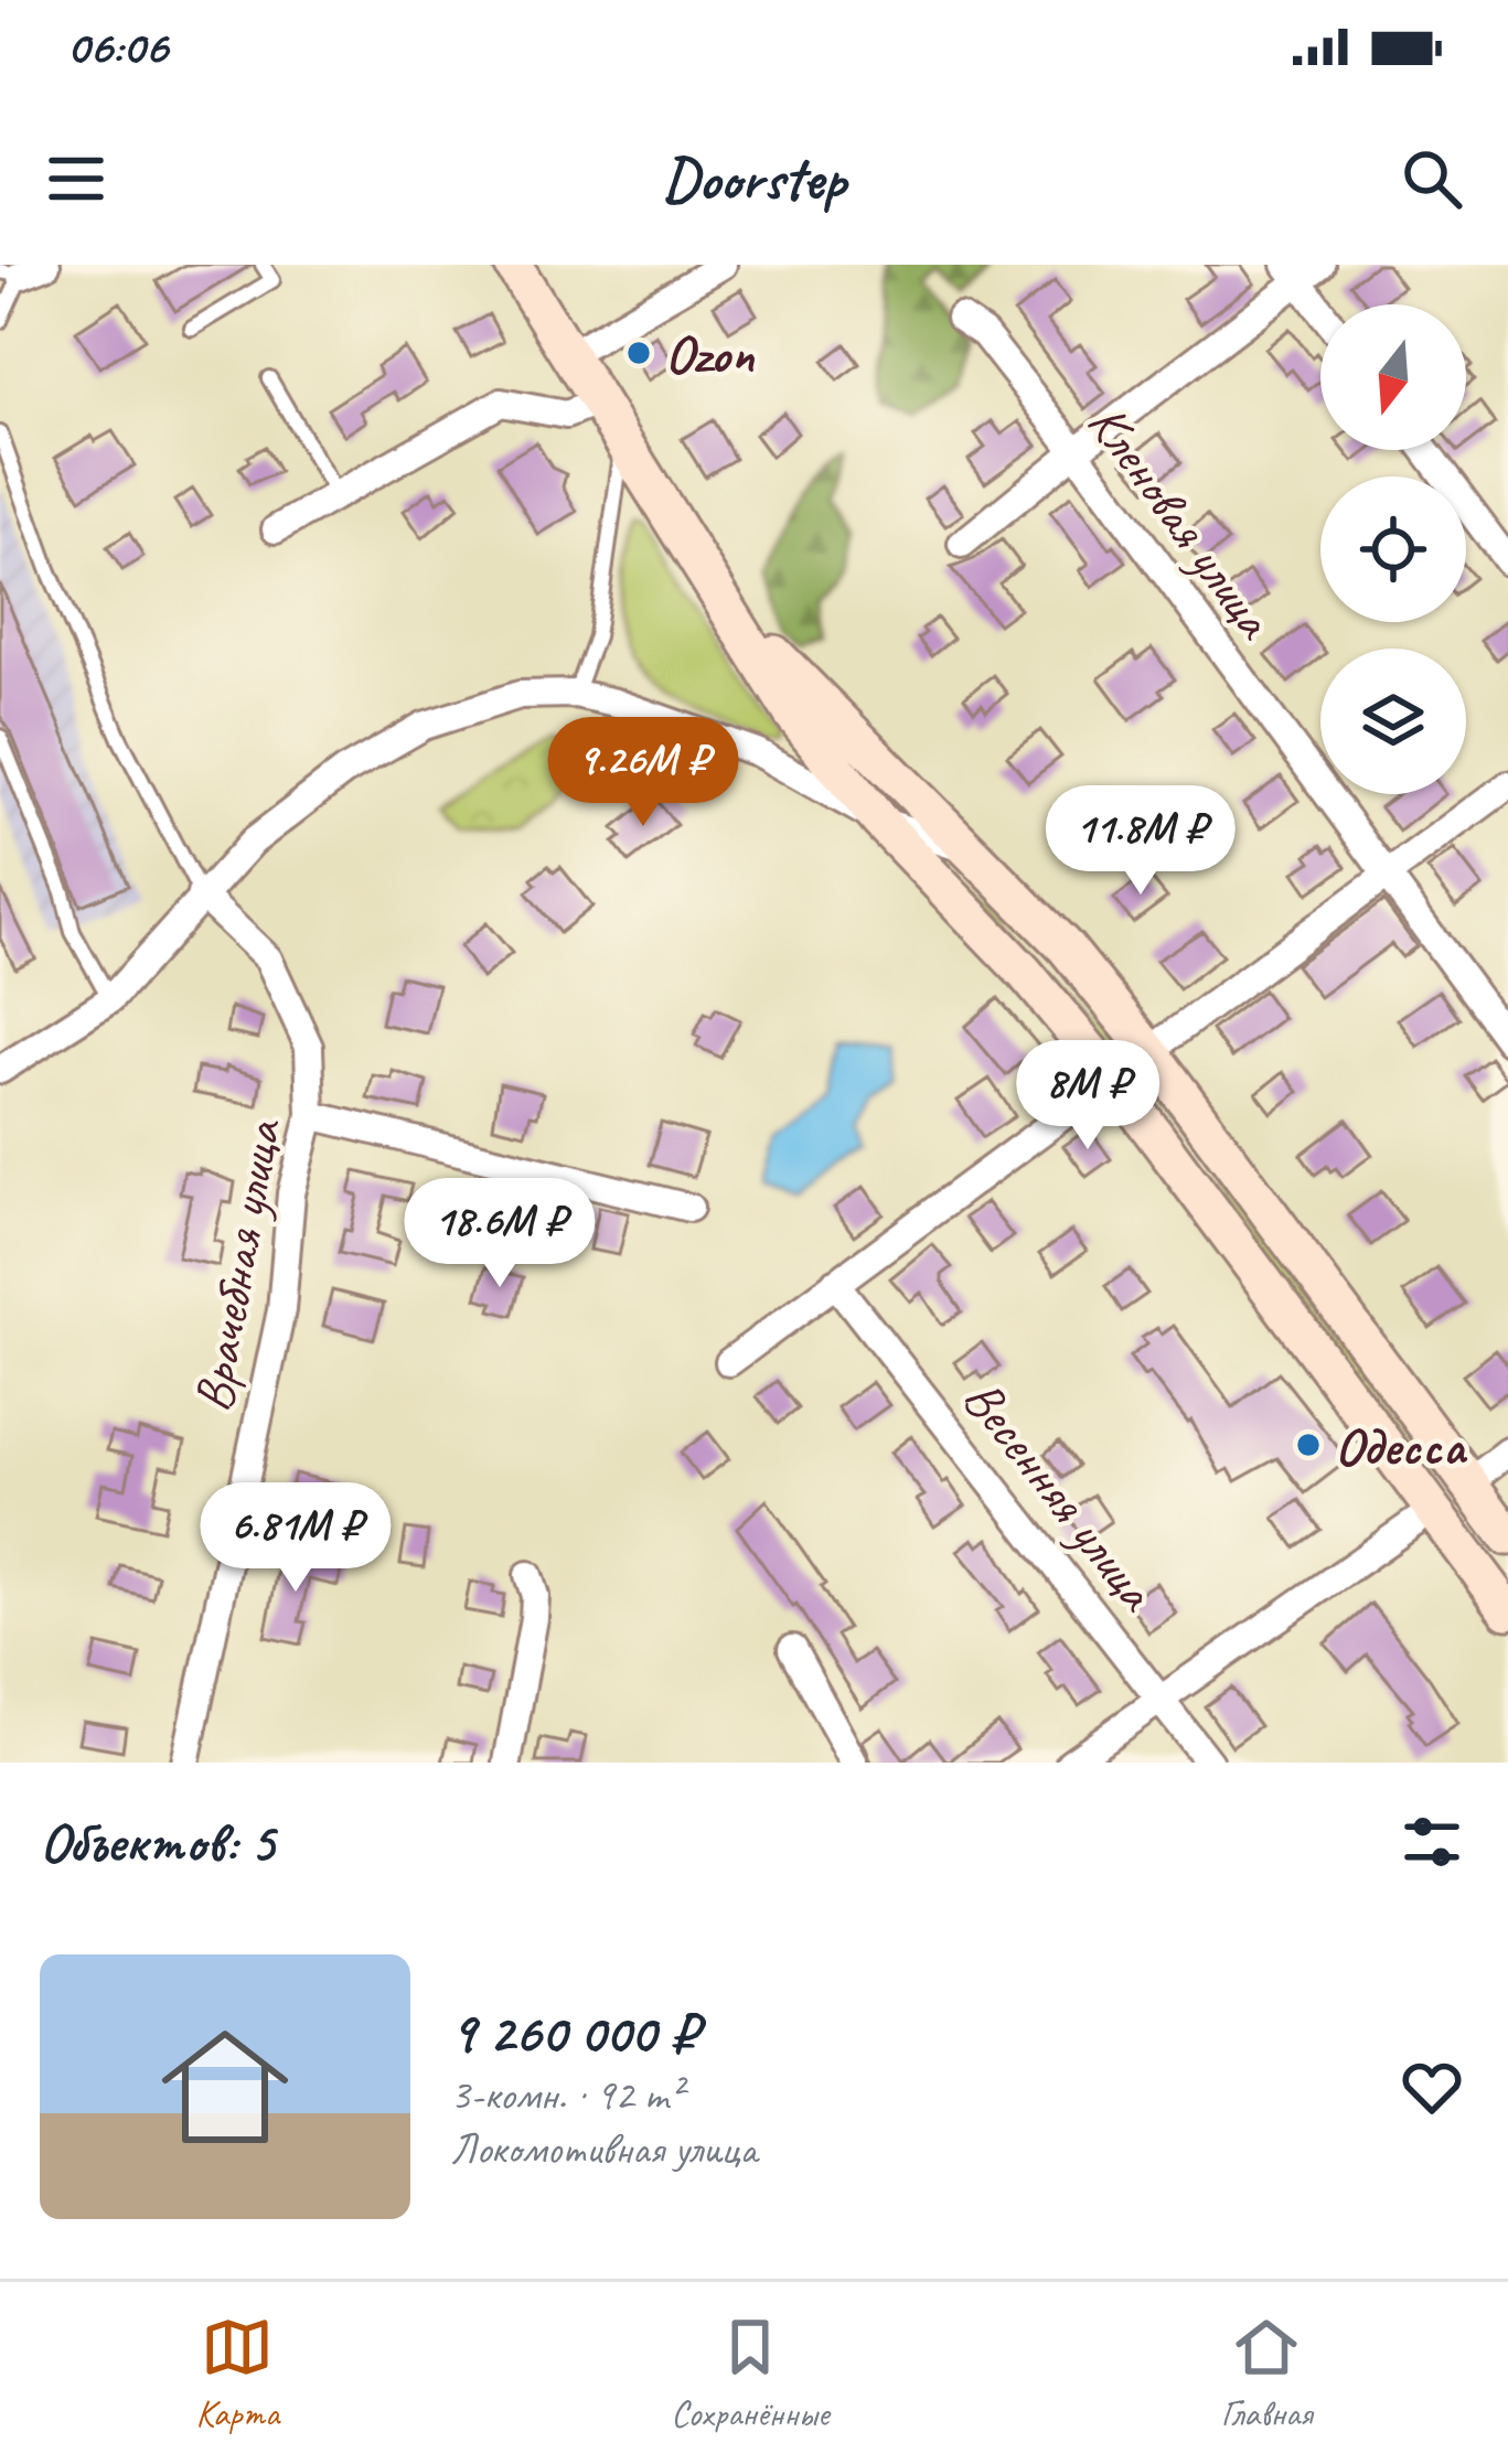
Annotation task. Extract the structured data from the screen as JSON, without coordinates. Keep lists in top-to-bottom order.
{
  "streets": {
    "street": ["Кленовая улица", "Врачебная улица", "Весенняя улица"]
  },
  "places": ["Ozon", "Одесса"],
  "north": "bottom",
  "page": {
    "status": "06:06",
    "header": "Doorstep",
    "price": [
      "9.26M ₽",
      "11.8M ₽",
      "8M ₽",
      "18.6M ₽",
      "6.81M ₽"
    ],
    "heading": "Объектов: 5",
    "list": [
      {
        "name": "9 260 000 ₽",
        "note": "3-комн. · 92 m² · Локомотивная улица"
      }
    ],
    "tabs": ["Карта", "Сохранённые", "Главная"]
  }
}
